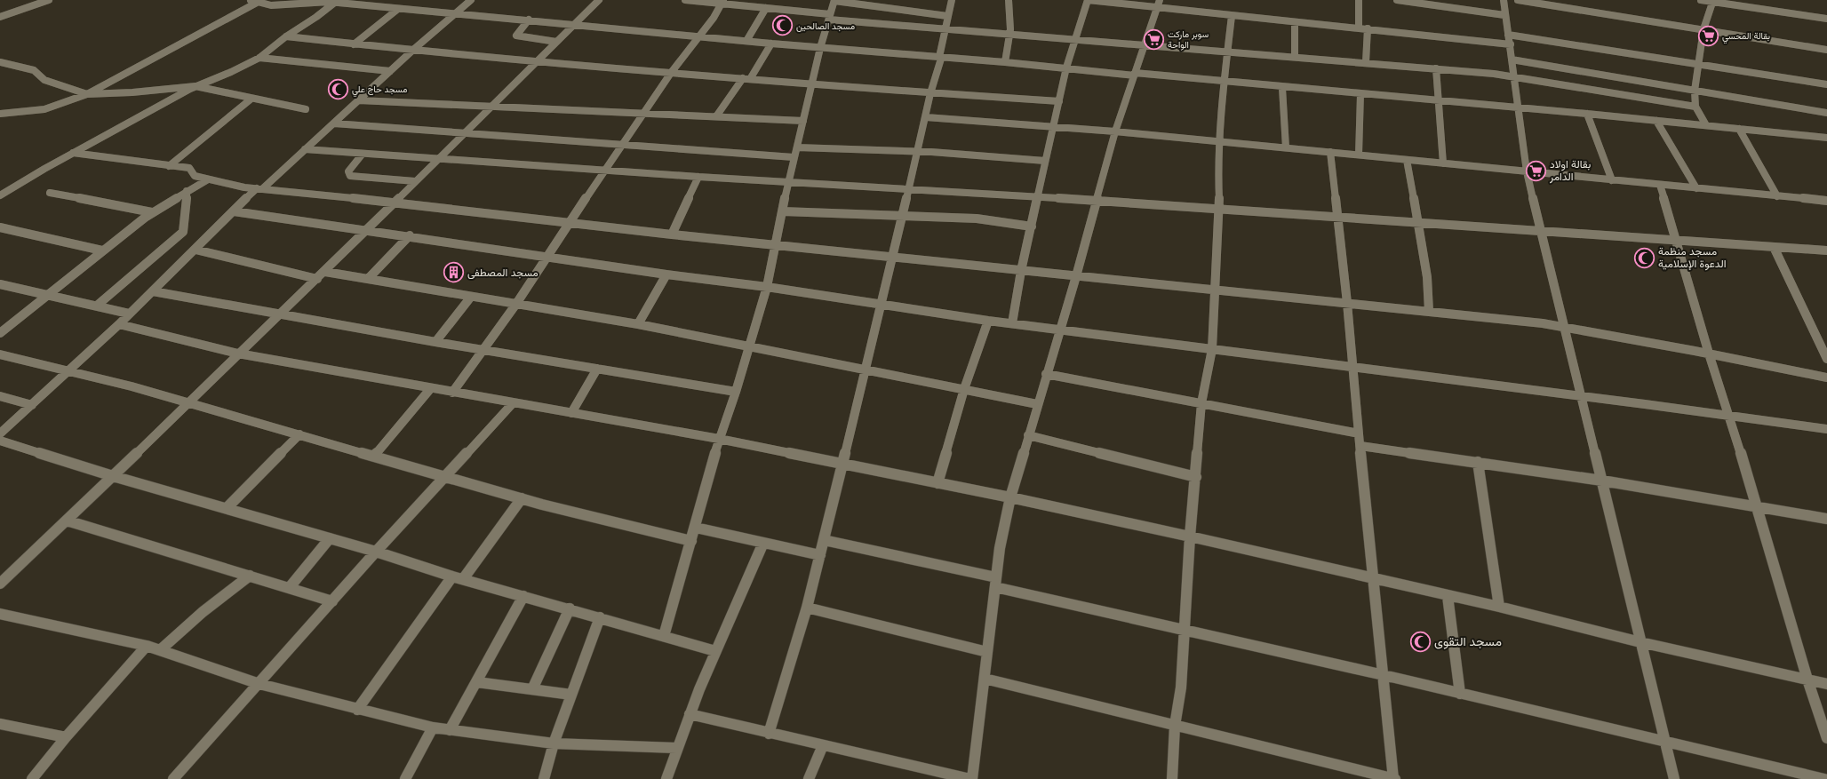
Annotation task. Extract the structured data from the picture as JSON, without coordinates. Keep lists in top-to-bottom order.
{
  "places": {
    "mosque": [
      "مسجد الصالحين",
      "مسجد حاج علي",
      "مسجد منظمة الدعوة الإسلامية",
      "مسجد التقوى"
    ],
    "supermarket": ["بقالة المحسي", "سوبر ماركت الواحة", "بقالة اولاد الدامر"],
    "building": ["مسجد المصطفى"]
  }
}
